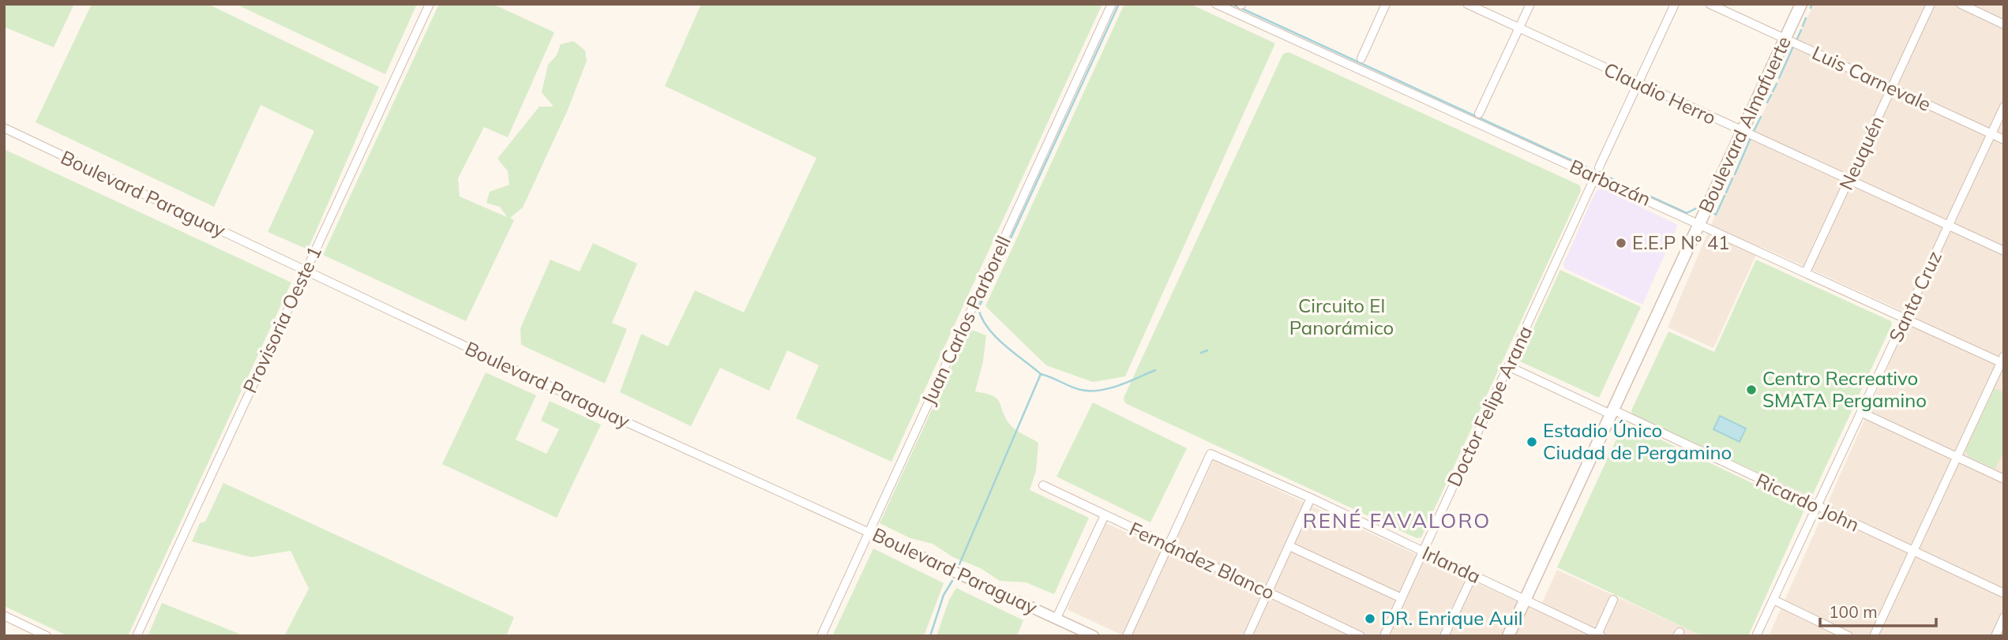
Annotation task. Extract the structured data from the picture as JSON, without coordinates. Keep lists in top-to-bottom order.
{
  "streets": {
    "main road": ["Boulevard Almafuerte"],
    "street": [
      "Luis Carnevale",
      "Claudio Herro",
      "Neuquén",
      "Barbazán",
      "Boulevard Paraguay",
      "Santa Cruz",
      "Provisoria Oeste 1",
      "Juan Carlos Parborell",
      "Doctor Felipe Arana",
      "Ricardo John",
      "Fernández Blanco",
      "Irlanda"
    ]
  },
  "crossings": [
    ["Luis Carnevale", "Boulevard Almafuerte"],
    ["Luis Carnevale", "Neuquén"],
    ["Luis Carnevale", "Santa Cruz"],
    ["Claudio Herro", "Boulevard Almafuerte"],
    ["Claudio Herro", "Neuquén"],
    ["Claudio Herro", "Santa Cruz"],
    ["Boulevard Almafuerte", "Barbazán"],
    ["Boulevard Almafuerte", "Ricardo John"],
    ["Boulevard Almafuerte", "Irlanda"],
    ["Neuquén", "Barbazán"],
    ["Barbazán", "Santa Cruz"],
    ["Barbazán", "Doctor Felipe Arana"],
    ["Boulevard Paraguay", "Provisoria Oeste 1"],
    ["Boulevard Paraguay", "Juan Carlos Parborell"],
    ["Santa Cruz", "Ricardo John"],
    ["Doctor Felipe Arana", "Ricardo John"],
    ["Doctor Felipe Arana", "Irlanda"],
    ["Fernández Blanco", "Irlanda"]
  ],
  "districts": ["RENÉ FAVALORO"],
  "parks": ["Circuito El Panorámico"],
  "places": [
    "E.E.P N° 41",
    "Centro Recreativo SMATA Pergamino",
    "Estadio Único Ciudad de Pergamino",
    "DR. Enrique Auil"
  ],
  "scale_bar": "100 m"
}
